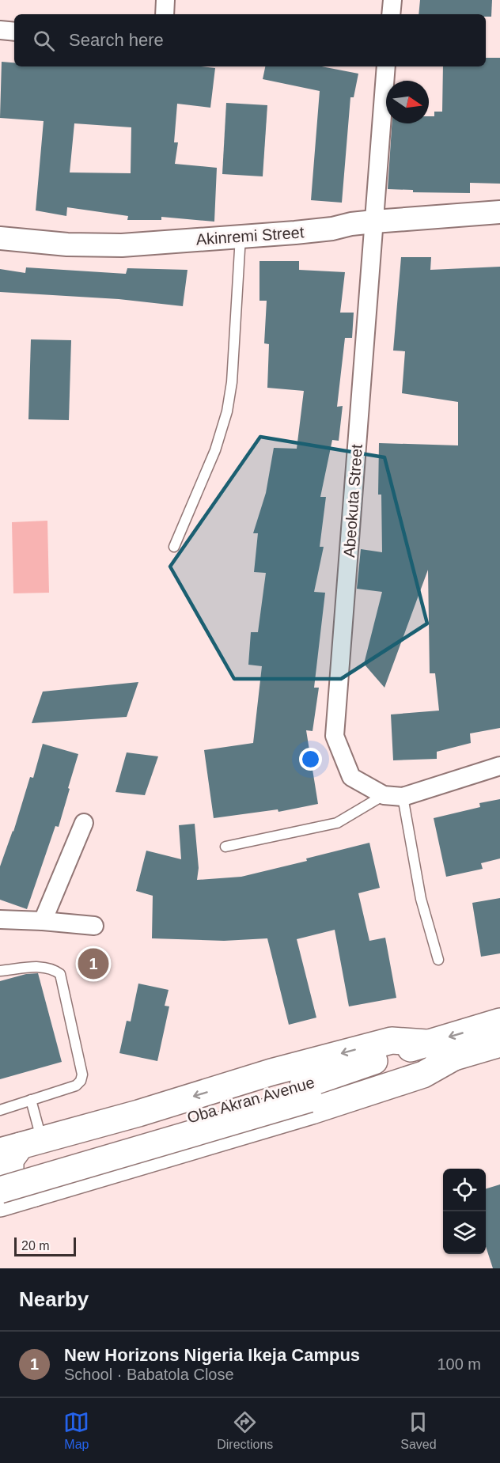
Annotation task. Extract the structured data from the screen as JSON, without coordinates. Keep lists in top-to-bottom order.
{
  "streets": {
    "main road": ["Oba Akran Avenue"],
    "street": ["Akinremi Street", "Abeokuta Street"]
  },
  "crossings": [
    ["Akinremi Street", "Abeokuta Street"]
  ],
  "scale_bar": "20 m",
  "north": "right",
  "page": {
    "search": "Search here",
    "pins": "1",
    "scale": "20 m",
    "heading": "Nearby",
    "list": [
      {
        "mark": "1",
        "name": "New Horizons Nigeria Ikeja Campus",
        "note": "School · Babatola Close",
        "value": "100 m"
      }
    ],
    "nav": ["Map", "Directions", "Saved"]
  }
}
